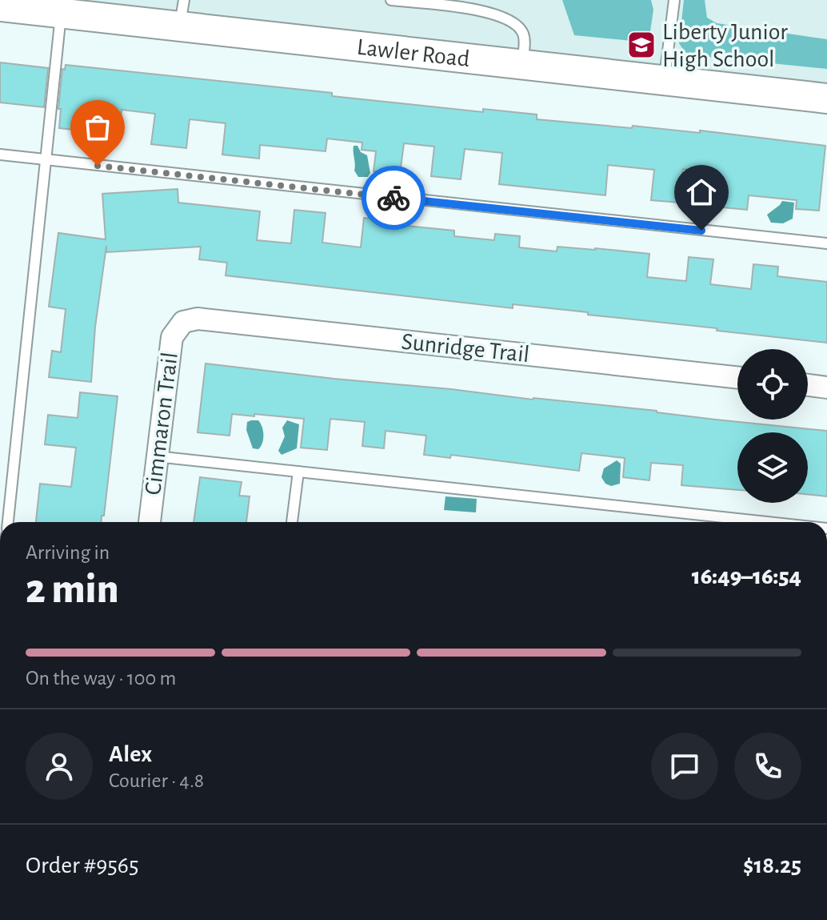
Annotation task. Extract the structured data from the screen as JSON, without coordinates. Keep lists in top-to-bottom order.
{
  "streets": {
    "street": ["Lawler Road", "Sunridge Trail", "Cimmaron Trail"]
  },
  "crossings": [
    ["Sunridge Trail", "Cimmaron Trail"]
  ],
  "places": {
    "school or university": ["Liberty Junior High School"]
  },
  "page": {
    "heading": ["2 min", "Arriving in", "16:49–16:54"],
    "panel": [
      "Alex",
      "Courier · 4.8",
      "Order #9565",
      "$18.25"
    ],
    "bar": "On the way · 100 m"
  }
}
